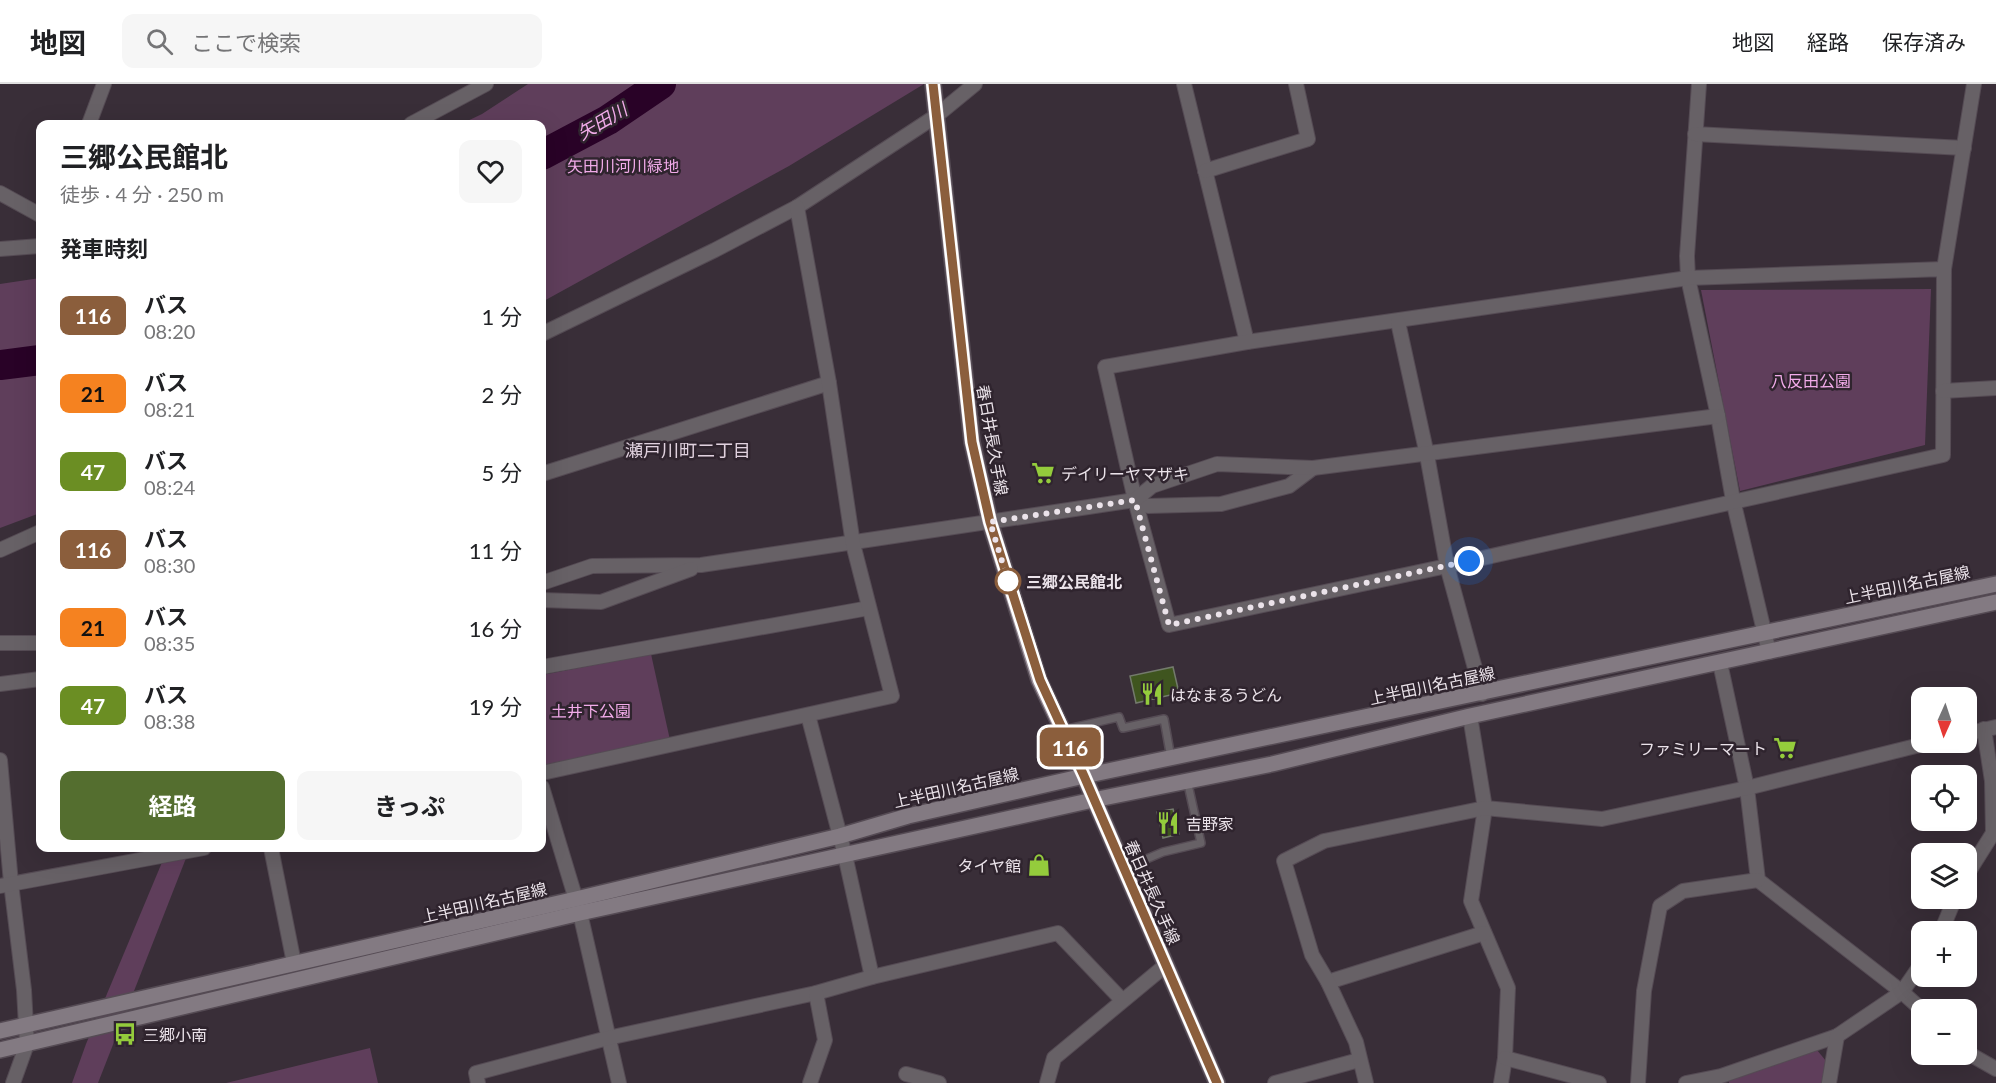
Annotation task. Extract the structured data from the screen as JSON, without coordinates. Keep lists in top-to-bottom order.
{
  "streets": {
    "main road": ["春日井長久手線", "上半田川名古屋線"]
  },
  "crossings": [
    ["春日井長久手線", "上半田川名古屋線"]
  ],
  "districts": ["瀬戸川町二丁目"],
  "water": ["矢田川"],
  "parks": ["矢田川河川緑地", "八反田公園", "土井下公園"],
  "places": {
    "supermarket": ["デイリーヤマザキ", "ファミリーマート"],
    "other": ["三郷公民館北"],
    "restaurant": ["はなまるうどん", "吉野家"],
    "shop": ["タイヤ館"],
    "bus stop": ["三郷小南"]
  },
  "lines": ["bus line 116"],
  "north": "bottom",
  "page": {
    "header": "地図",
    "search": "ここで検索",
    "nav": ["地図", "経路", "保存済み"],
    "on_map": "116",
    "heading": [
      ["三郷公民館北", "徒歩 · 4 分 · 250 m"],
      "発車時刻"
    ],
    "list": [
      {
        "mark": "116",
        "name": "バス",
        "note": "08:20",
        "value": "1 分"
      },
      {
        "mark": "21",
        "name": "バス",
        "note": "08:21",
        "value": "2 分"
      },
      {
        "mark": "47",
        "name": "バス",
        "note": "08:24",
        "value": "5 分"
      },
      {
        "mark": "116",
        "name": "バス",
        "note": "08:30",
        "value": "11 分"
      },
      {
        "mark": "21",
        "name": "バス",
        "note": "08:35",
        "value": "16 分"
      },
      {
        "mark": "47",
        "name": "バス",
        "note": "08:38",
        "value": "19 分"
      }
    ],
    "map_buttons": ["+", "−"],
    "buttons": ["経路", "きっぷ"]
  }
}
